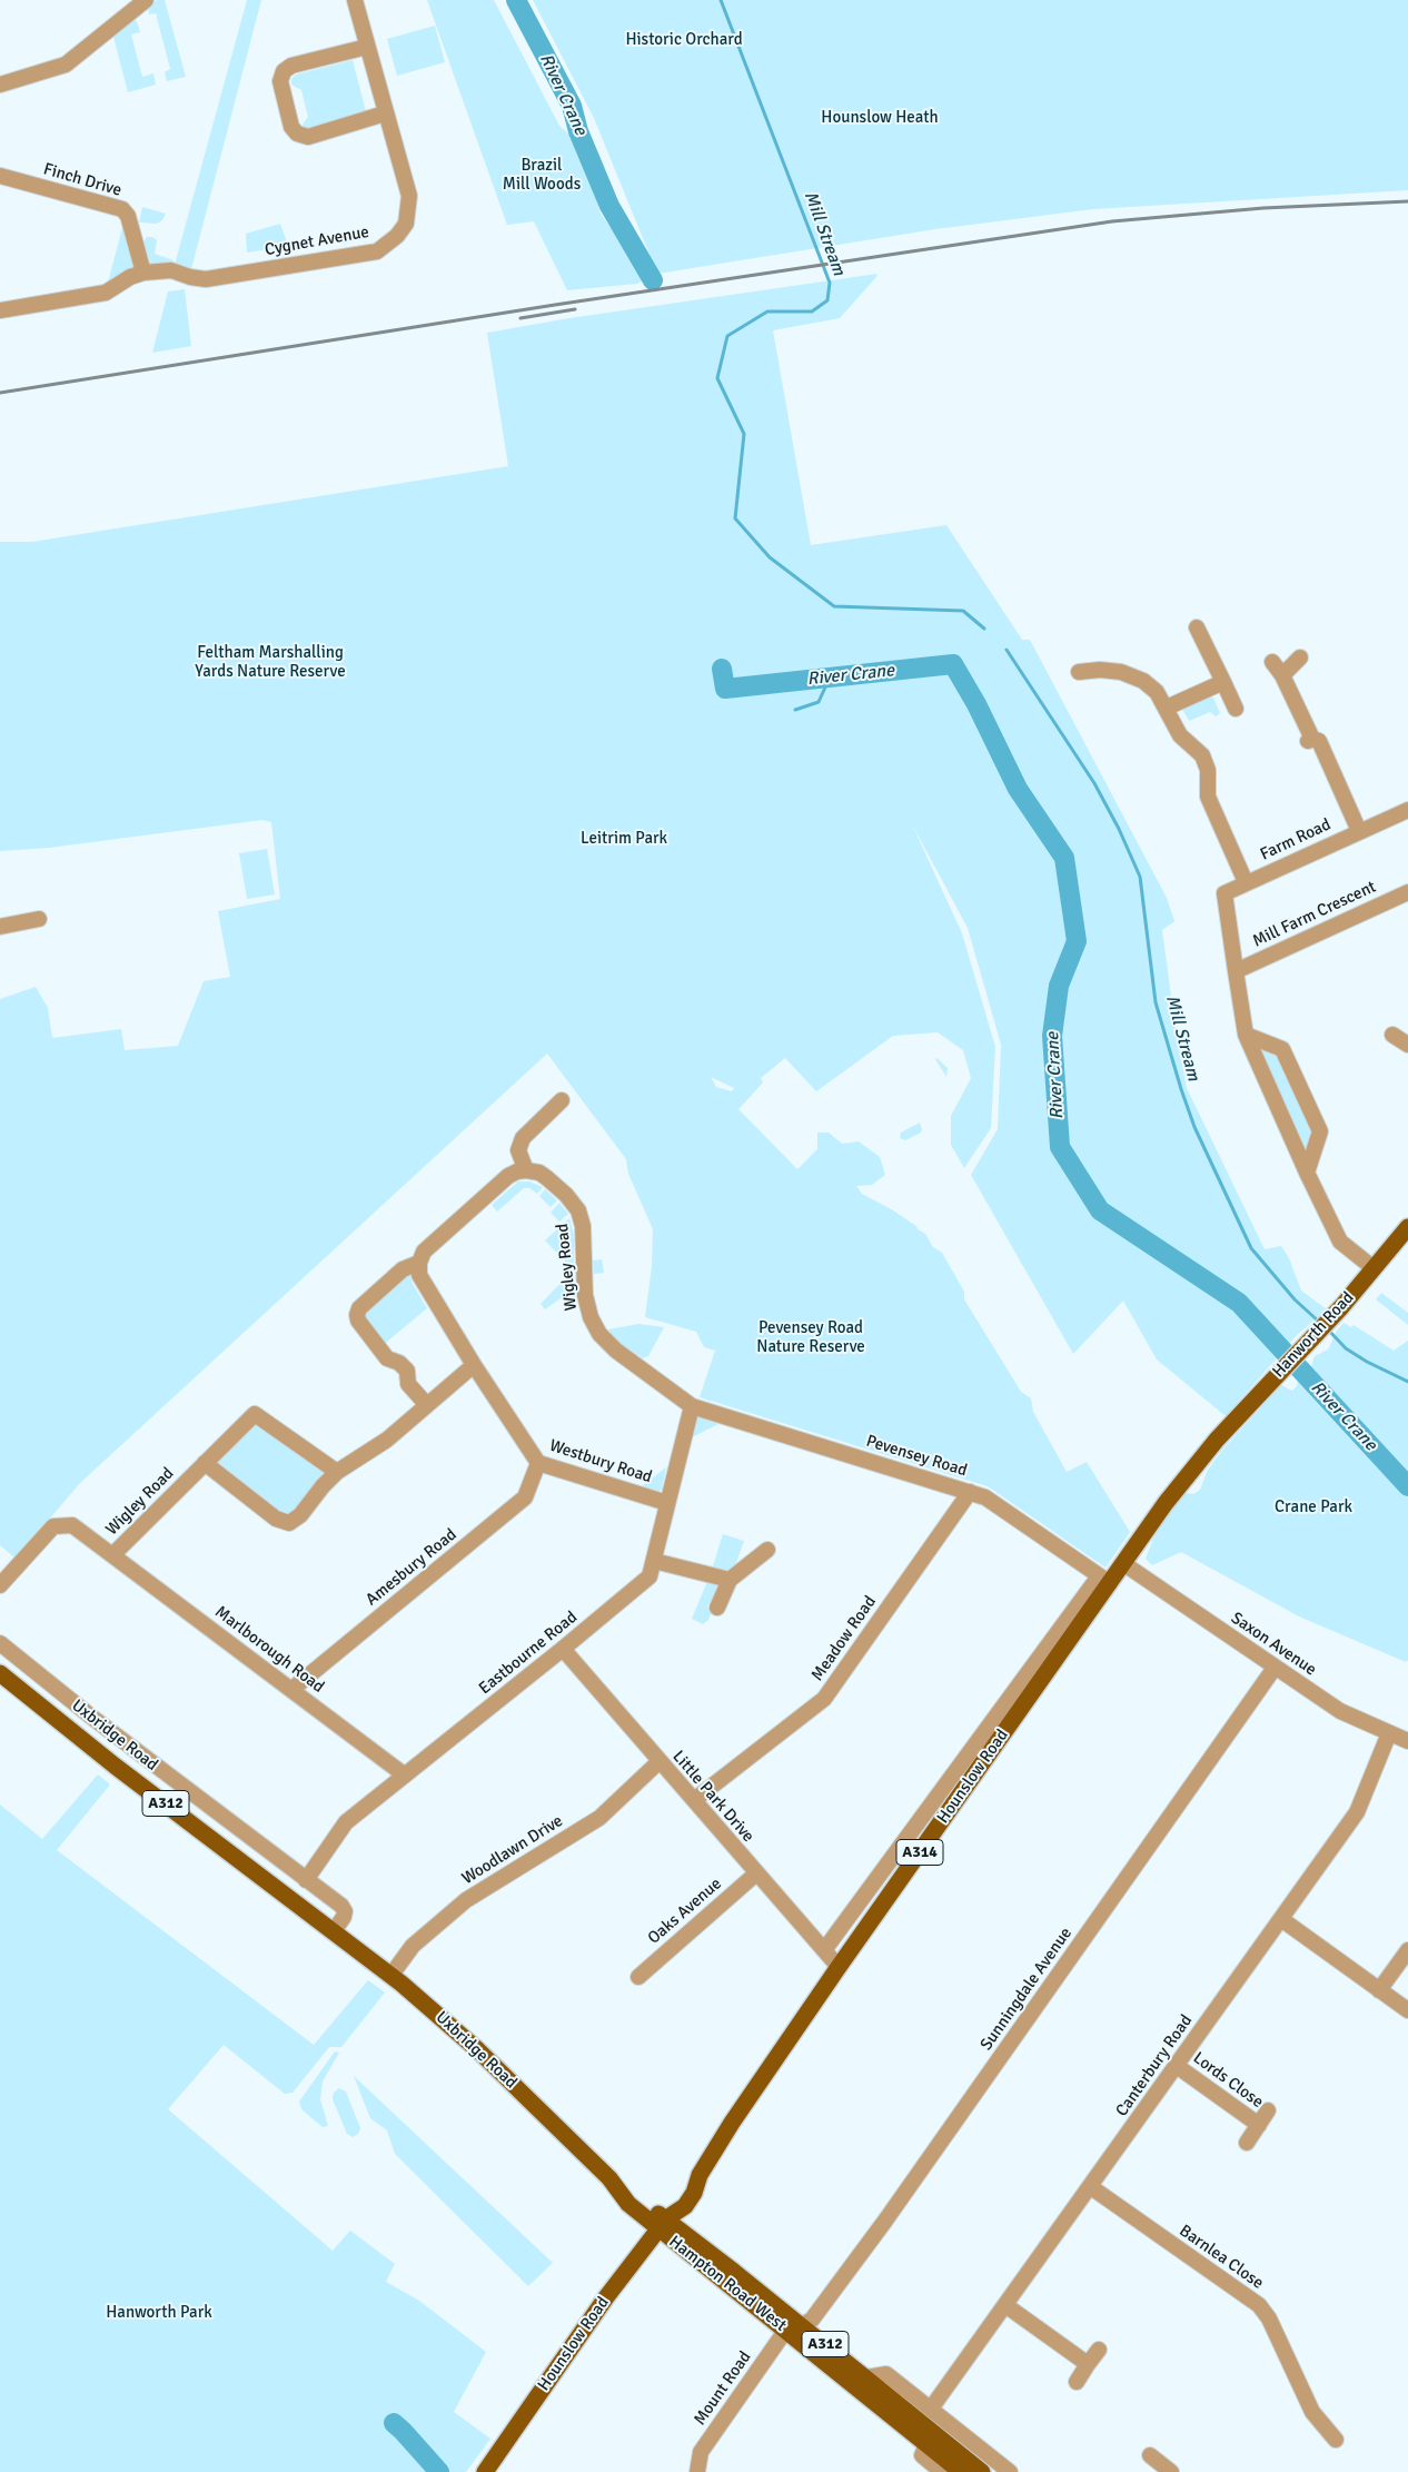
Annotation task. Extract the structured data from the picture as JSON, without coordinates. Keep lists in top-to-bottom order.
{
  "streets": {
    "main road": [
      "Hanworth Road",
      "Uxbridge Road",
      "Hounslow Road",
      "A312",
      "A314",
      "Hampton Road West"
    ],
    "street": [
      "Finch Drive",
      "Cygnet Avenue",
      "Farm Road",
      "Mill Farm Crescent",
      "Wigley Road",
      "Pevensey Road",
      "Westbury Road",
      "Amesbury Road",
      "Meadow Road",
      "Saxon Avenue",
      "Marlborough Road",
      "Eastbourne Road",
      "Little Park Drive",
      "Woodlawn Drive",
      "Oaks Avenue",
      "Sunningdale Avenue",
      "Canterbury Road",
      "Lords Close",
      "Barnlea Close",
      "Mount Road"
    ]
  },
  "crossings": [
    ["Finch Drive", "Cygnet Avenue"],
    ["Farm Road", "Mill Farm Crescent"],
    ["Mill Farm Crescent", "Hanworth Road"],
    ["Wigley Road", "Pevensey Road"],
    ["Wigley Road", "Marlborough Road"],
    ["Wigley Road", "Eastbourne Road"],
    ["Hanworth Road", "Hounslow Road"],
    ["Pevensey Road", "Meadow Road"],
    ["Pevensey Road", "Eastbourne Road"],
    ["Pevensey Road", "Hounslow Road"],
    ["Westbury Road", "Amesbury Road"],
    ["Westbury Road", "Eastbourne Road"],
    ["Amesbury Road", "Marlborough Road"],
    ["Meadow Road", "Little Park Drive"],
    ["Saxon Avenue", "Hounslow Road"],
    ["Saxon Avenue", "Sunningdale Avenue"],
    ["Saxon Avenue", "Canterbury Road"],
    ["Marlborough Road", "Eastbourne Road"],
    ["Eastbourne Road", "Uxbridge Road"],
    ["Eastbourne Road", "Little Park Drive"],
    ["Uxbridge Road", "Hounslow Road"],
    ["Uxbridge Road", "Woodlawn Drive"],
    ["Uxbridge Road", "Hampton Road West"],
    ["Hounslow Road", "Little Park Drive"],
    ["Hounslow Road", "Hampton Road West"],
    ["Little Park Drive", "Woodlawn Drive"],
    ["Little Park Drive", "Oaks Avenue"],
    ["Sunningdale Avenue", "Hampton Road West"],
    ["Sunningdale Avenue", "Mount Road"],
    ["Canterbury Road", "Lords Close"],
    ["Canterbury Road", "Barnlea Close"],
    ["Canterbury Road", "Hampton Road West"],
    ["Hampton Road West", "Mount Road"]
  ],
  "water": ["River Crane", "Mill Stream"],
  "parks": [
    "Historic Orchard",
    "Hounslow Heath",
    "Brazil Mill Woods",
    "Feltham Marshalling Yards Nature Reserve",
    "Leitrim Park",
    "Pevensey Road Nature Reserve",
    "Crane Park",
    "Hanworth Park"
  ]
}
